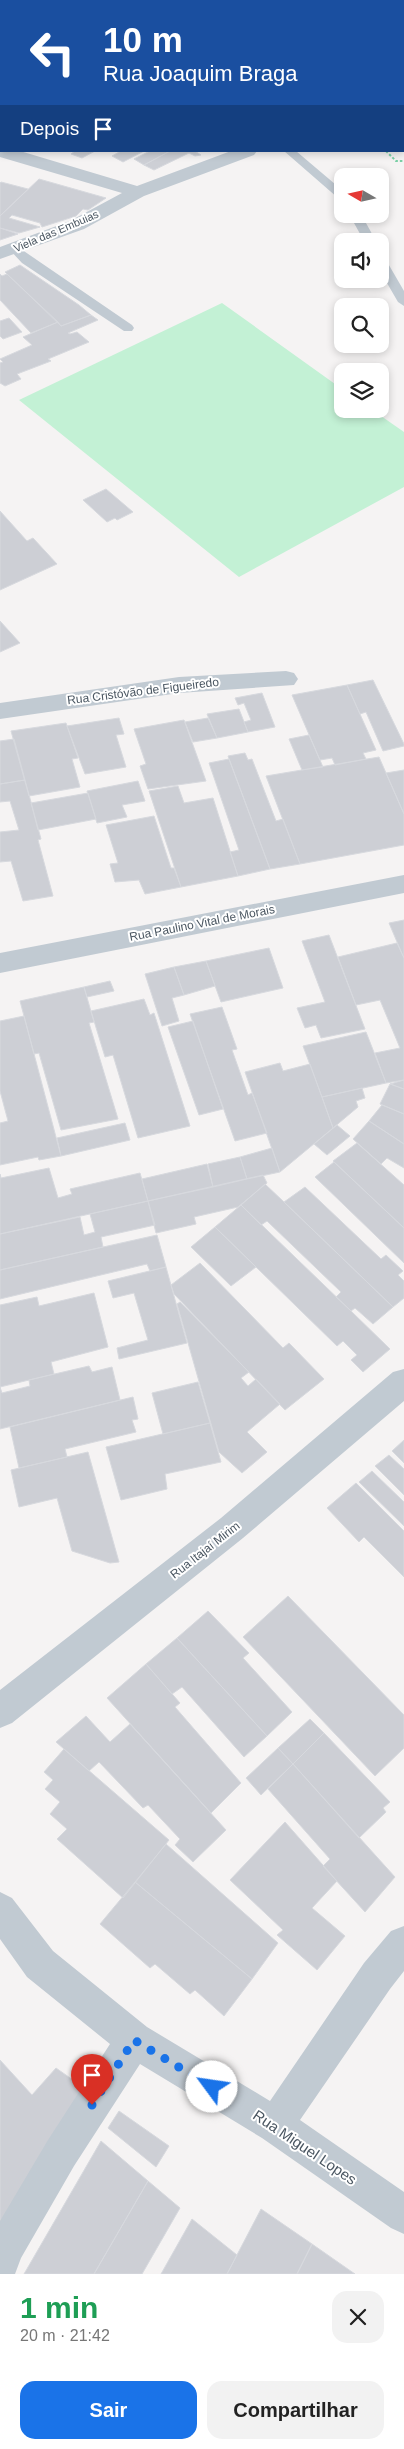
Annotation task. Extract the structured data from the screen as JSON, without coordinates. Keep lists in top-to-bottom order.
{
  "streets": {
    "street": [
      "Viela das Embuias",
      "Rua Cristóvão de Figueiredo",
      "Rua Paulino Vital de Morais",
      "Rua Itajaí Mirim",
      "Rua Miguel Lopes"
    ]
  },
  "north": "left",
  "page": {
    "turn": ["10 m", "Rua Joaquim Braga"],
    "then": "Depois",
    "heading": ["1 min", "20 m · 21:42"],
    "buttons": ["Sair", "Compartilhar"]
  }
}
